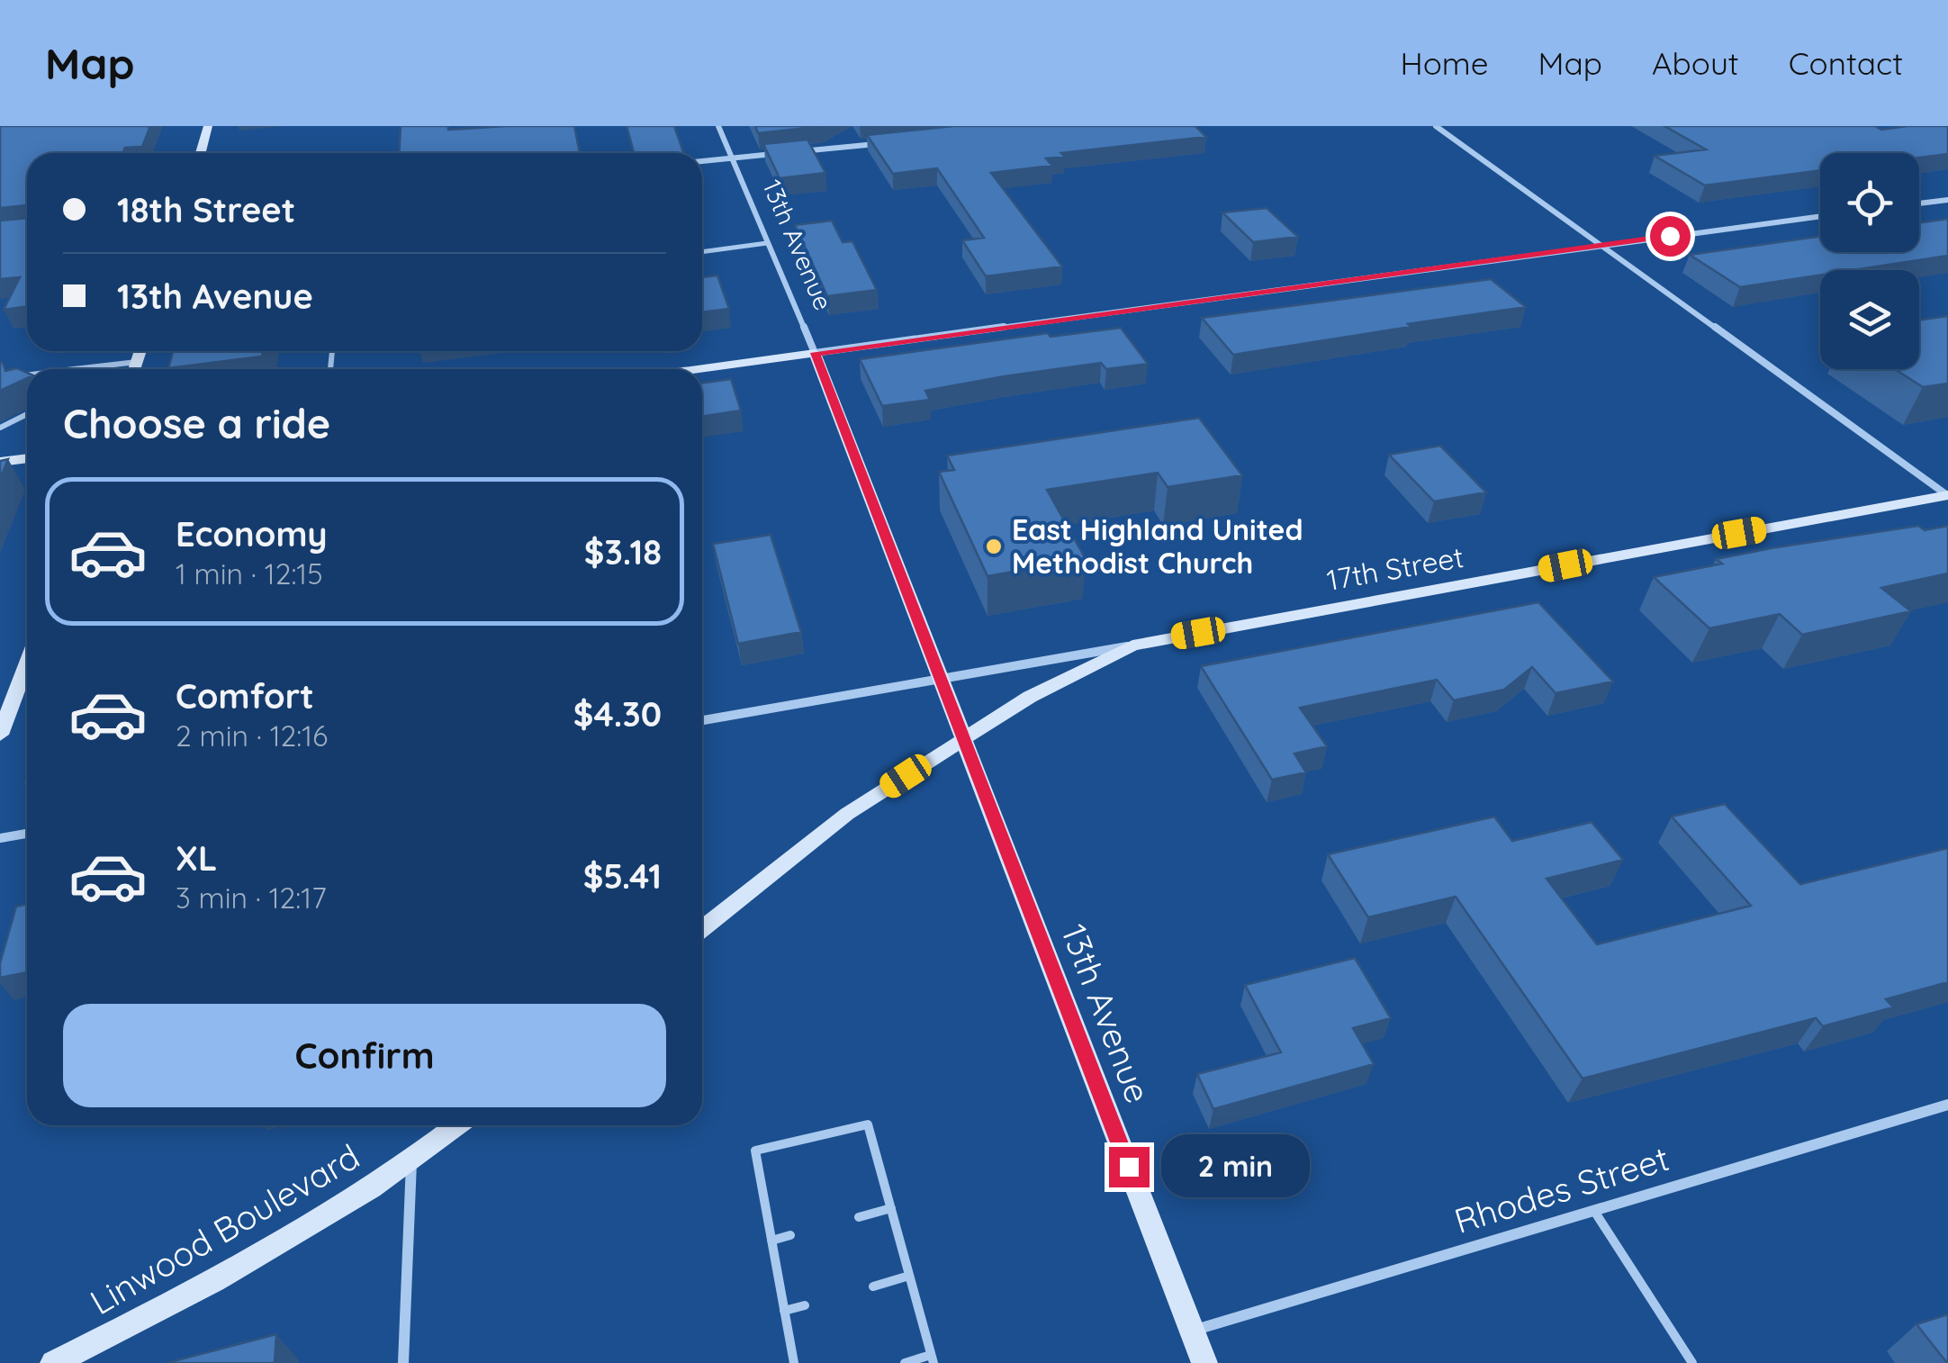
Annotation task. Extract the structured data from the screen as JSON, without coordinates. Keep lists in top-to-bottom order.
{
  "streets": {
    "street": [
      "13th Avenue",
      "17th Street",
      "Rhodes Street",
      "Linwood Boulevard"
    ]
  },
  "crossings": [
    ["13th Avenue", "17th Street"],
    ["13th Avenue", "Rhodes Street"]
  ],
  "places": ["East Highland United Methodist Church"],
  "page": {
    "header": "Map",
    "nav": [
      "Home",
      "Map",
      "About",
      "Contact"
    ],
    "banner": ["18th Street", "13th Avenue"],
    "heading": "Choose a ride",
    "list": [
      {
        "name": "Economy",
        "note": "1 min · 12:15",
        "value": "$3.18"
      },
      {
        "name": "Comfort",
        "note": "2 min · 12:16",
        "value": "$4.30"
      },
      {
        "name": "XL",
        "note": "3 min · 12:17",
        "value": "$5.41"
      }
    ],
    "buttons": "Confirm",
    "bubble": "2 min"
  }
}
